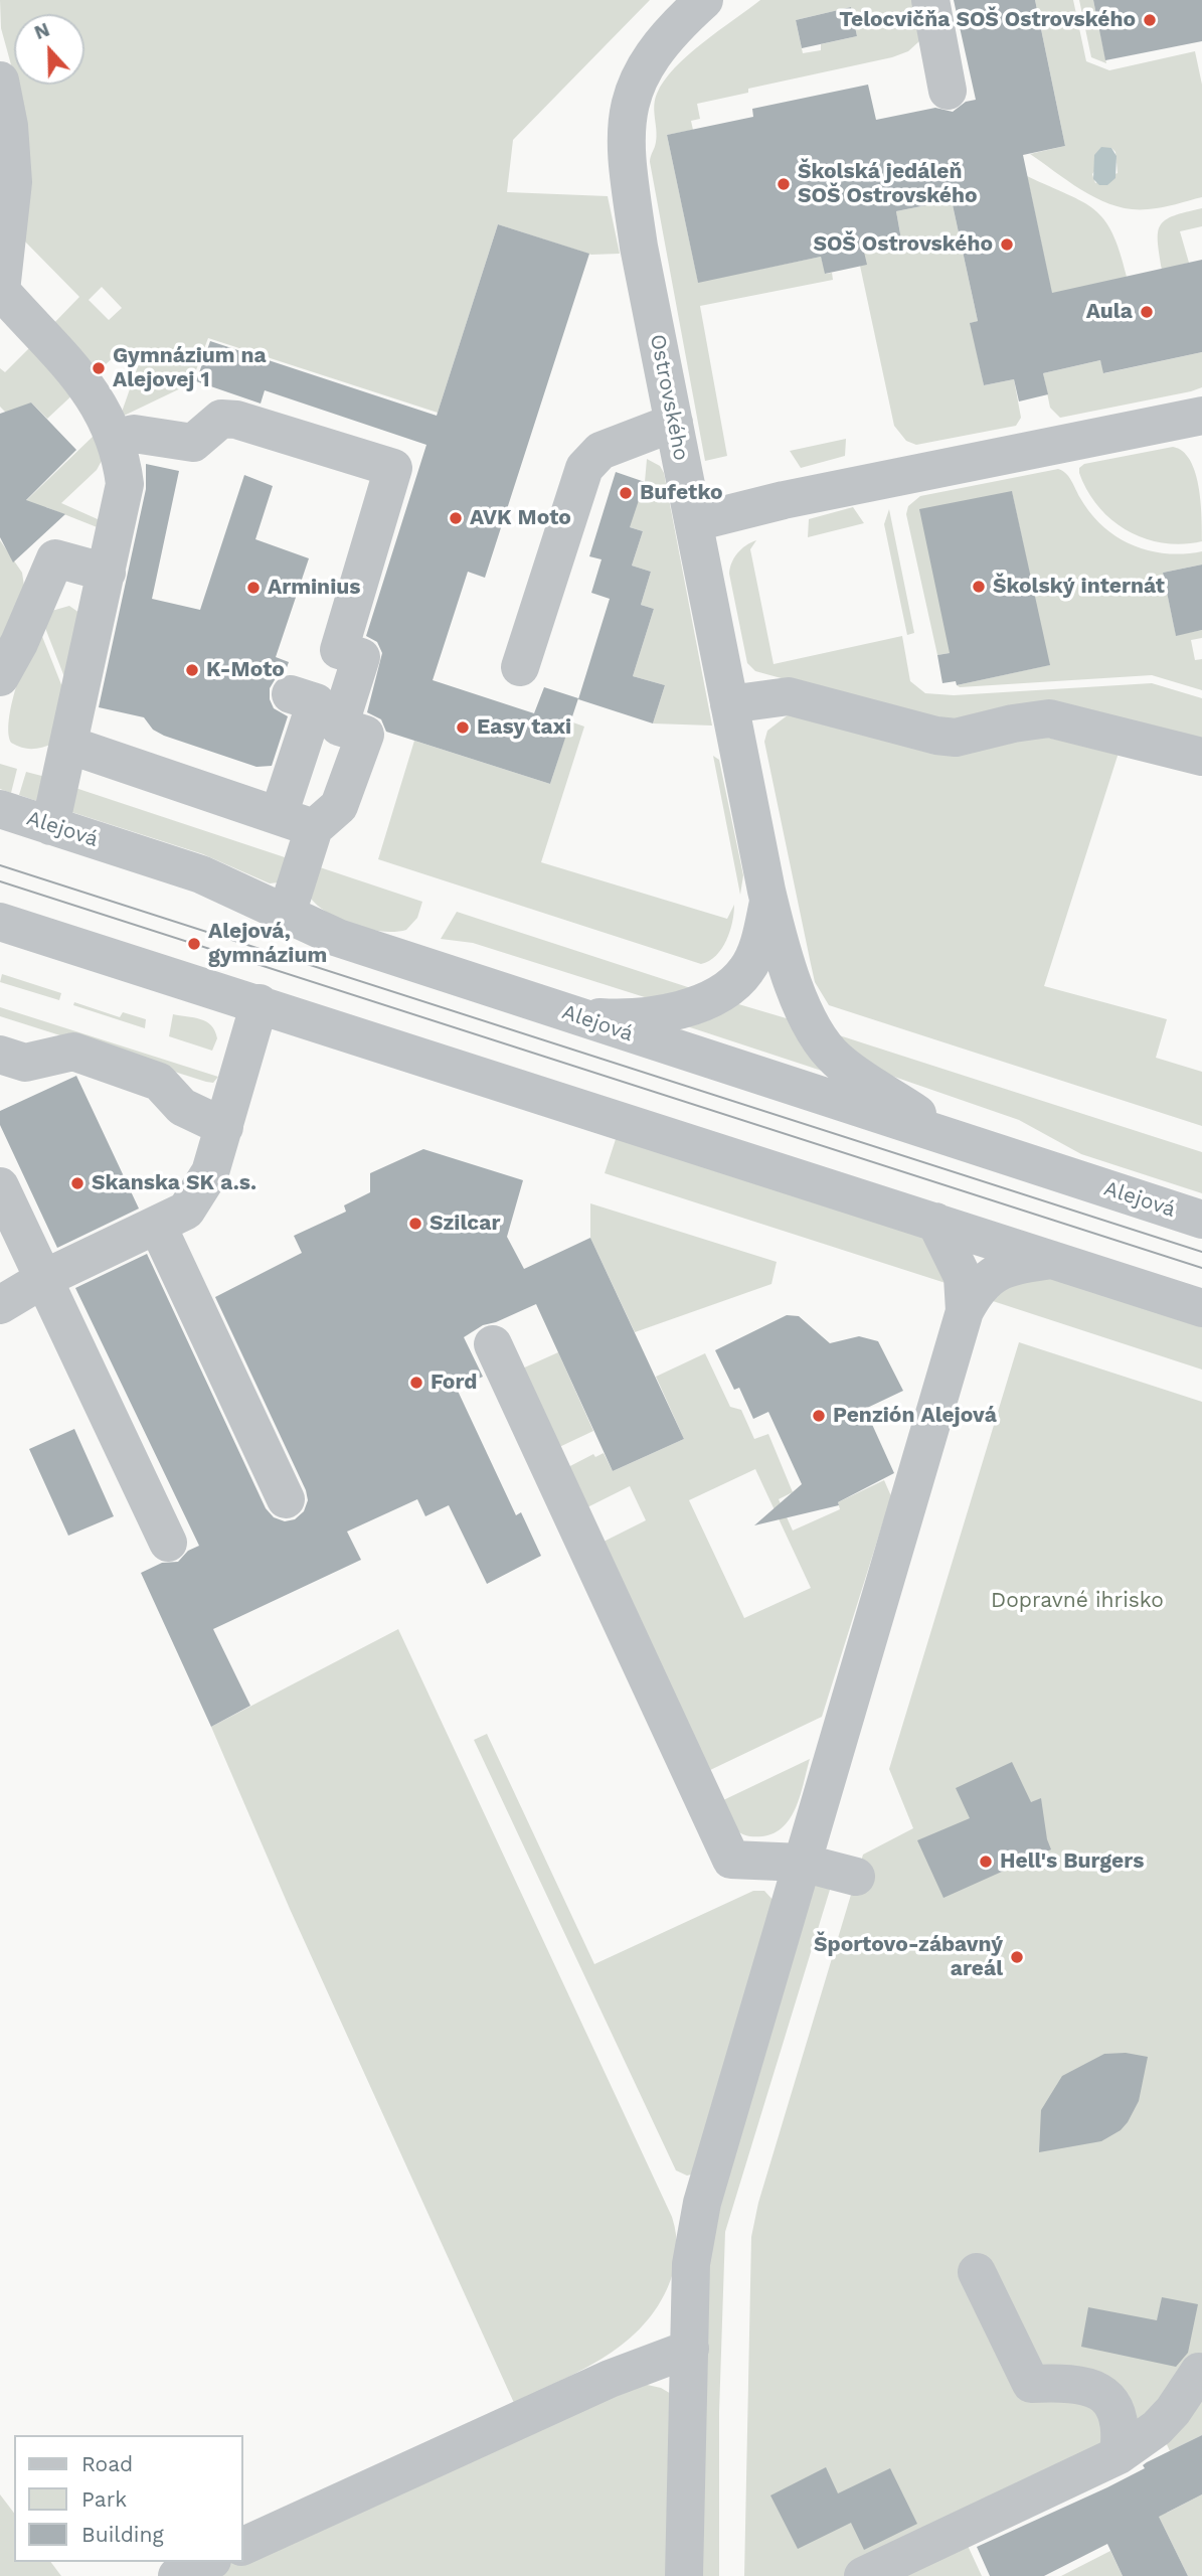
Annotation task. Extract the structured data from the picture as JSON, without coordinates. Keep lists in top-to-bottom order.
{
  "streets": {
    "street": ["Ostrovského", "Alejová"]
  },
  "crossings": [
    ["Ostrovského", "Alejová"]
  ],
  "parks": ["Dopravné ihrisko"],
  "places": [
    "Telocvičňa SOŠ Ostrovského",
    "Školská jedáleň SOŠ Ostrovského",
    "SOŠ Ostrovského",
    "Aula",
    "Gymnázium na Alejovej 1",
    "Bufetko",
    "AVK Moto",
    "Školský internát",
    "Arminius",
    "K-Moto",
    "Easy taxi",
    "Alejová, gymnázium",
    "Skanska SK a.s.",
    "Szilcar",
    "Ford",
    "Penzión Alejová",
    "Hell's Burgers",
    "Športovo-zábavný areál"
  ],
  "legend": ["Road", "Park", "Building"],
  "north": "top"
}
